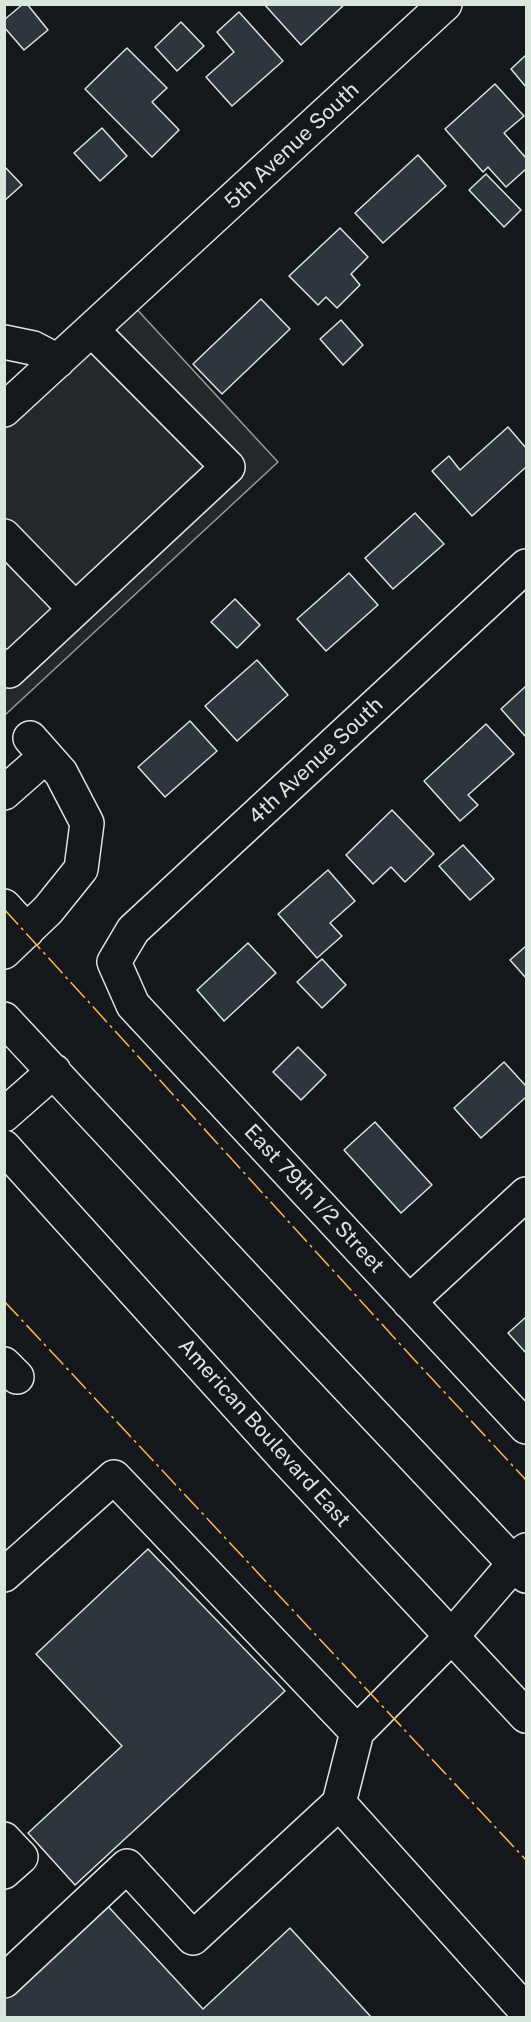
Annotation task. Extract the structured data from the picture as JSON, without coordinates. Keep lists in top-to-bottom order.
{
  "streets": {
    "street": [
      "5th Avenue South",
      "4th Avenue South",
      "East 79th 1/2 Street",
      "American Boulevard East"
    ]
  },
  "crossings": [
    ["4th Avenue South", "East 79th 1/2 Street"]
  ]
}
